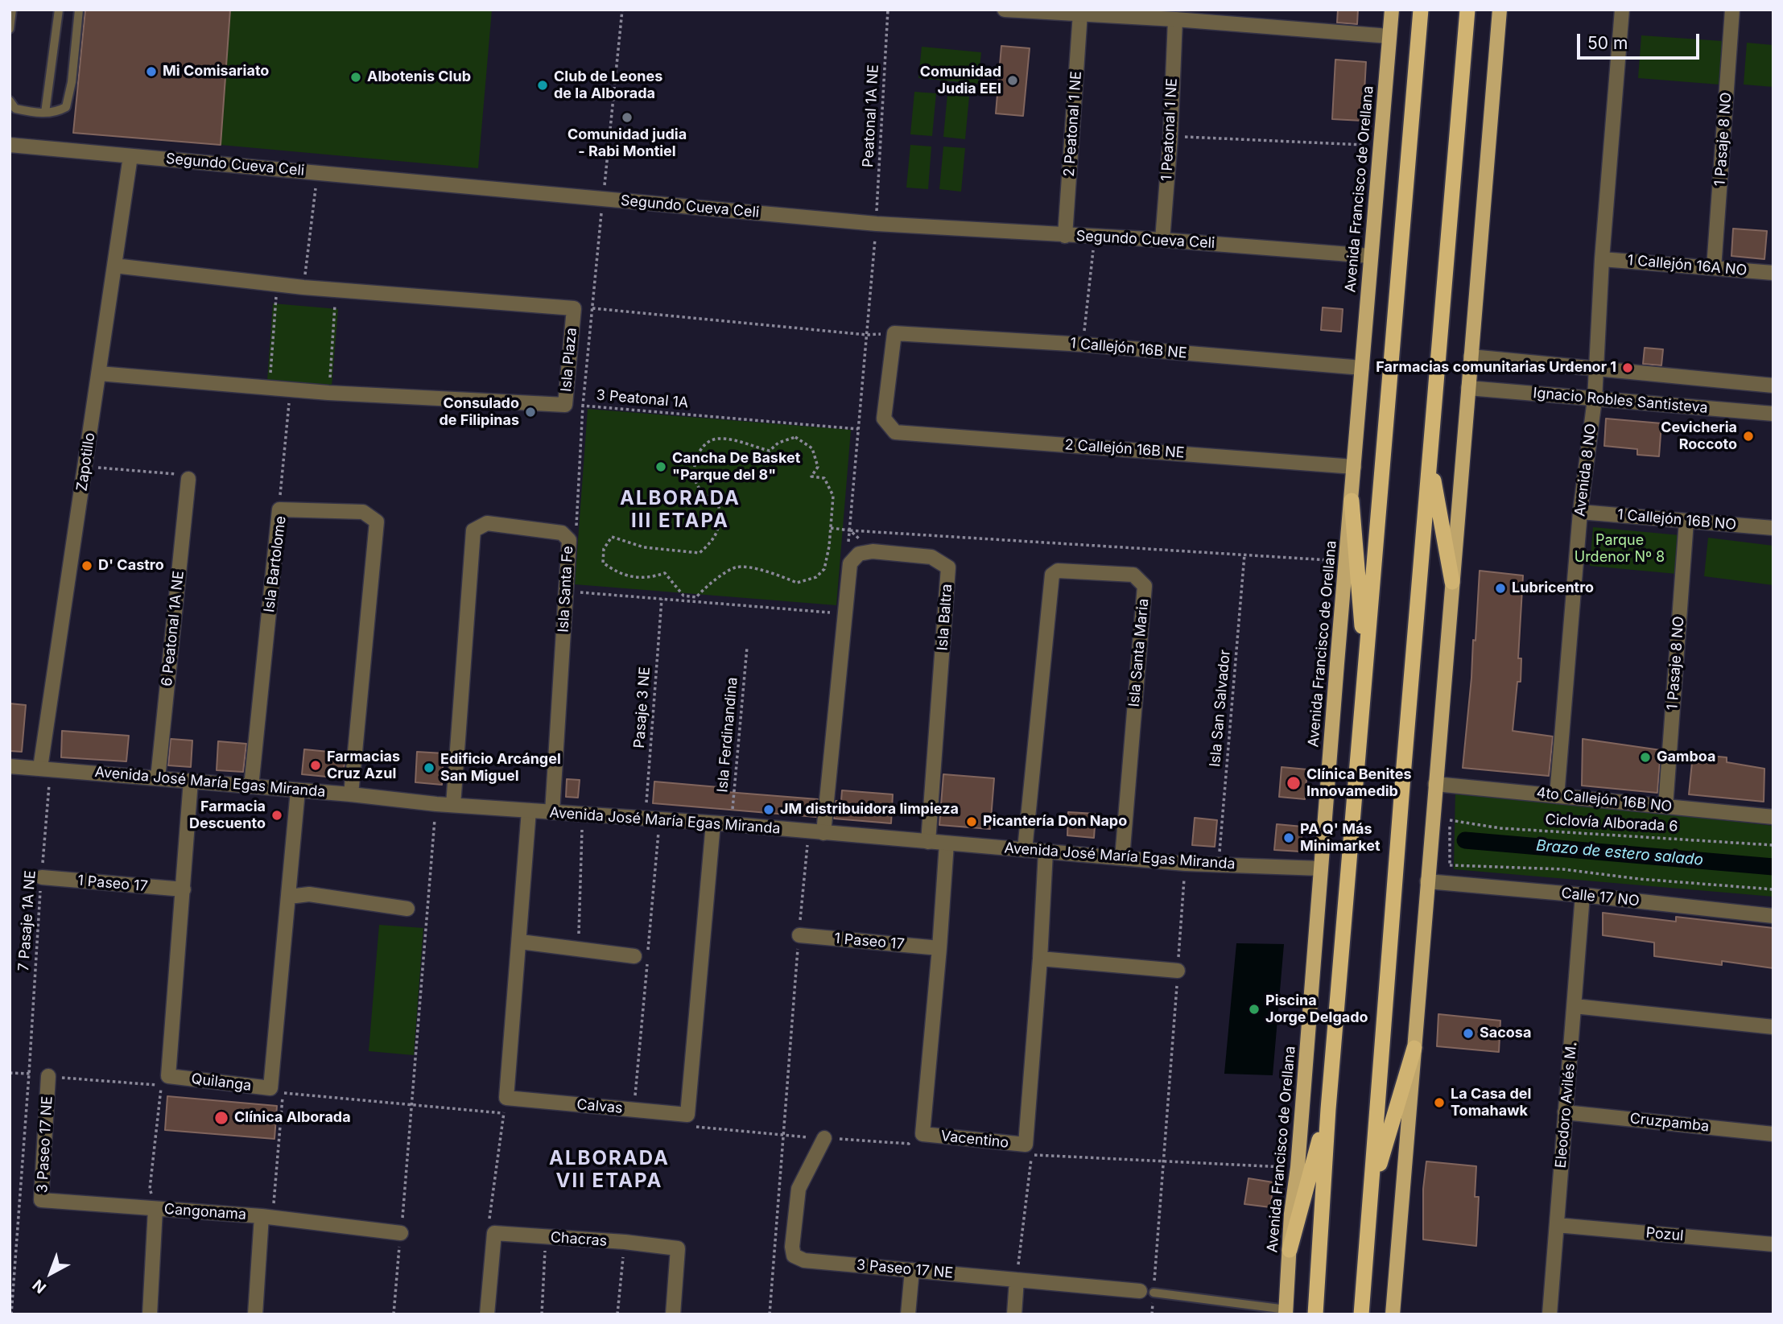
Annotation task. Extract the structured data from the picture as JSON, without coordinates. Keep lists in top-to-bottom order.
{
  "streets": {
    "main road": ["Avenida Francisco de Orellana"],
    "street": [
      "2 Peatonal 1 NE",
      "1 Peatonal 1 NE",
      "1 Pasaje 8 NO",
      "Segundo Cueva Celi",
      "1 Callejón 16A NO",
      "1 Callejón 16B NE",
      "Isla Plaza",
      "Ignacio Robles Santisteva",
      "2 Callejón 16B NE",
      "Zapotillo",
      "Avenida 8 NO",
      "1 Callejón 16B NO",
      "Isla Bartolome",
      "Isla Santa Fe",
      "Isla Baltra",
      "6 Peatonal 1A NE",
      "Isla Santa Maria",
      "Avenida José María Egas Miranda",
      "4to Callejón 16B NO",
      "1 Paseo 17",
      "Calle 17 NO",
      "Quilanga",
      "Eleodoro Avilés M.",
      "Calvas",
      "Cruzpamba",
      "Vacentino",
      "3 Paseo 17 NE",
      "Cangonama",
      "Pozul",
      "Chacras"
    ],
    "path": [
      "Peatonal 1A NE",
      "3 Peatonal 1A",
      "Pasaje 3 NE",
      "Isla San Salvador",
      "Isla Ferdinandina",
      "Ciclovía Alborada 6",
      "7 Pasaje 1A NE"
    ]
  },
  "crossings": [
    ["Peatonal 1A NE", "Segundo Cueva Celi"],
    ["Peatonal 1A NE", "3 Peatonal 1A"],
    ["2 Peatonal 1 NE", "Segundo Cueva Celi"],
    ["1 Peatonal 1 NE", "Segundo Cueva Celi"],
    ["1 Pasaje 8 NO", "1 Callejón 16A NO"],
    ["1 Pasaje 8 NO", "1 Callejón 16B NO"],
    ["1 Pasaje 8 NO", "4to Callejón 16B NO"],
    ["Segundo Cueva Celi", "Avenida Francisco de Orellana"],
    ["Segundo Cueva Celi", "3 Peatonal 1A"],
    ["Segundo Cueva Celi", "Zapotillo"],
    ["Avenida Francisco de Orellana", "1 Callejón 16B NE"],
    ["Avenida Francisco de Orellana", "2 Callejón 16B NE"],
    ["Avenida Francisco de Orellana", "Avenida José María Egas Miranda"],
    ["Avenida Francisco de Orellana", "3 Paseo 17 NE"],
    ["1 Callejón 16A NO", "Avenida 8 NO"],
    ["1 Callejón 16B NE", "2 Callejón 16B NE"],
    ["Isla Plaza", "Zapotillo"],
    ["Ignacio Robles Santisteva", "Avenida 8 NO"],
    ["Zapotillo", "Avenida José María Egas Miranda"],
    ["Zapotillo", "7 Pasaje 1A NE"],
    ["Avenida 8 NO", "1 Callejón 16B NO"],
    ["Avenida 8 NO", "4to Callejón 16B NO"],
    ["Isla Bartolome", "Avenida José María Egas Miranda"],
    ["Isla Santa Fe", "Avenida José María Egas Miranda"],
    ["Isla Baltra", "Avenida José María Egas Miranda"],
    ["6 Peatonal 1A NE", "Avenida José María Egas Miranda"],
    ["Isla Santa Maria", "Avenida José María Egas Miranda"],
    ["Pasaje 3 NE", "Avenida José María Egas Miranda"],
    ["Isla San Salvador", "Avenida José María Egas Miranda"],
    ["Isla Ferdinandina", "Avenida José María Egas Miranda"],
    ["Avenida José María Egas Miranda", "7 Pasaje 1A NE"],
    ["Avenida José María Egas Miranda", "Quilanga"],
    ["Avenida José María Egas Miranda", "Calvas"],
    ["Avenida José María Egas Miranda", "Vacentino"],
    ["1 Paseo 17", "7 Pasaje 1A NE"],
    ["1 Paseo 17", "Quilanga"],
    ["1 Paseo 17", "Vacentino"],
    ["Calle 17 NO", "Eleodoro Avilés M."],
    ["Eleodoro Avilés M.", "Cruzpamba"],
    ["Eleodoro Avilés M.", "Pozul"],
    ["3 Paseo 17 NE", "Cangonama"]
  ],
  "districts": ["ALBORADA III ETAPA", "ALBORADA VII ETAPA"],
  "water": ["Brazo de estero salado"],
  "parks": ["Parque Urdenor Nº 8"],
  "places": [
    "Mi Comisariato",
    "Albotenis Club",
    "Comunidad Judia EEI",
    "Club de Leones de la Alborada",
    "Comunidad judia - Rabi Montiel",
    "Farmacias comunitarias Urdenor 1",
    "Consulado de Filipinas",
    "Cevicheria Roccoto",
    "Cancha De Basket \"Parque del 8\"",
    "D' Castro",
    "Lubricentro",
    "Gamboa",
    "Farmacias Cruz Azul",
    "Edificio Arcángel San Miguel",
    "Clínica Benites Innovamedib",
    "JM distribuidora limpieza",
    "Farmacia Descuento",
    "Picantería Don Napo",
    "PA Q' Más Minimarket",
    "Piscina Jorge Delgado",
    "Sacosa",
    "La Casa del Tomahawk",
    "Clínica Alborada"
  ],
  "scale_bar": "50 m",
  "north": "bottom left"
}
